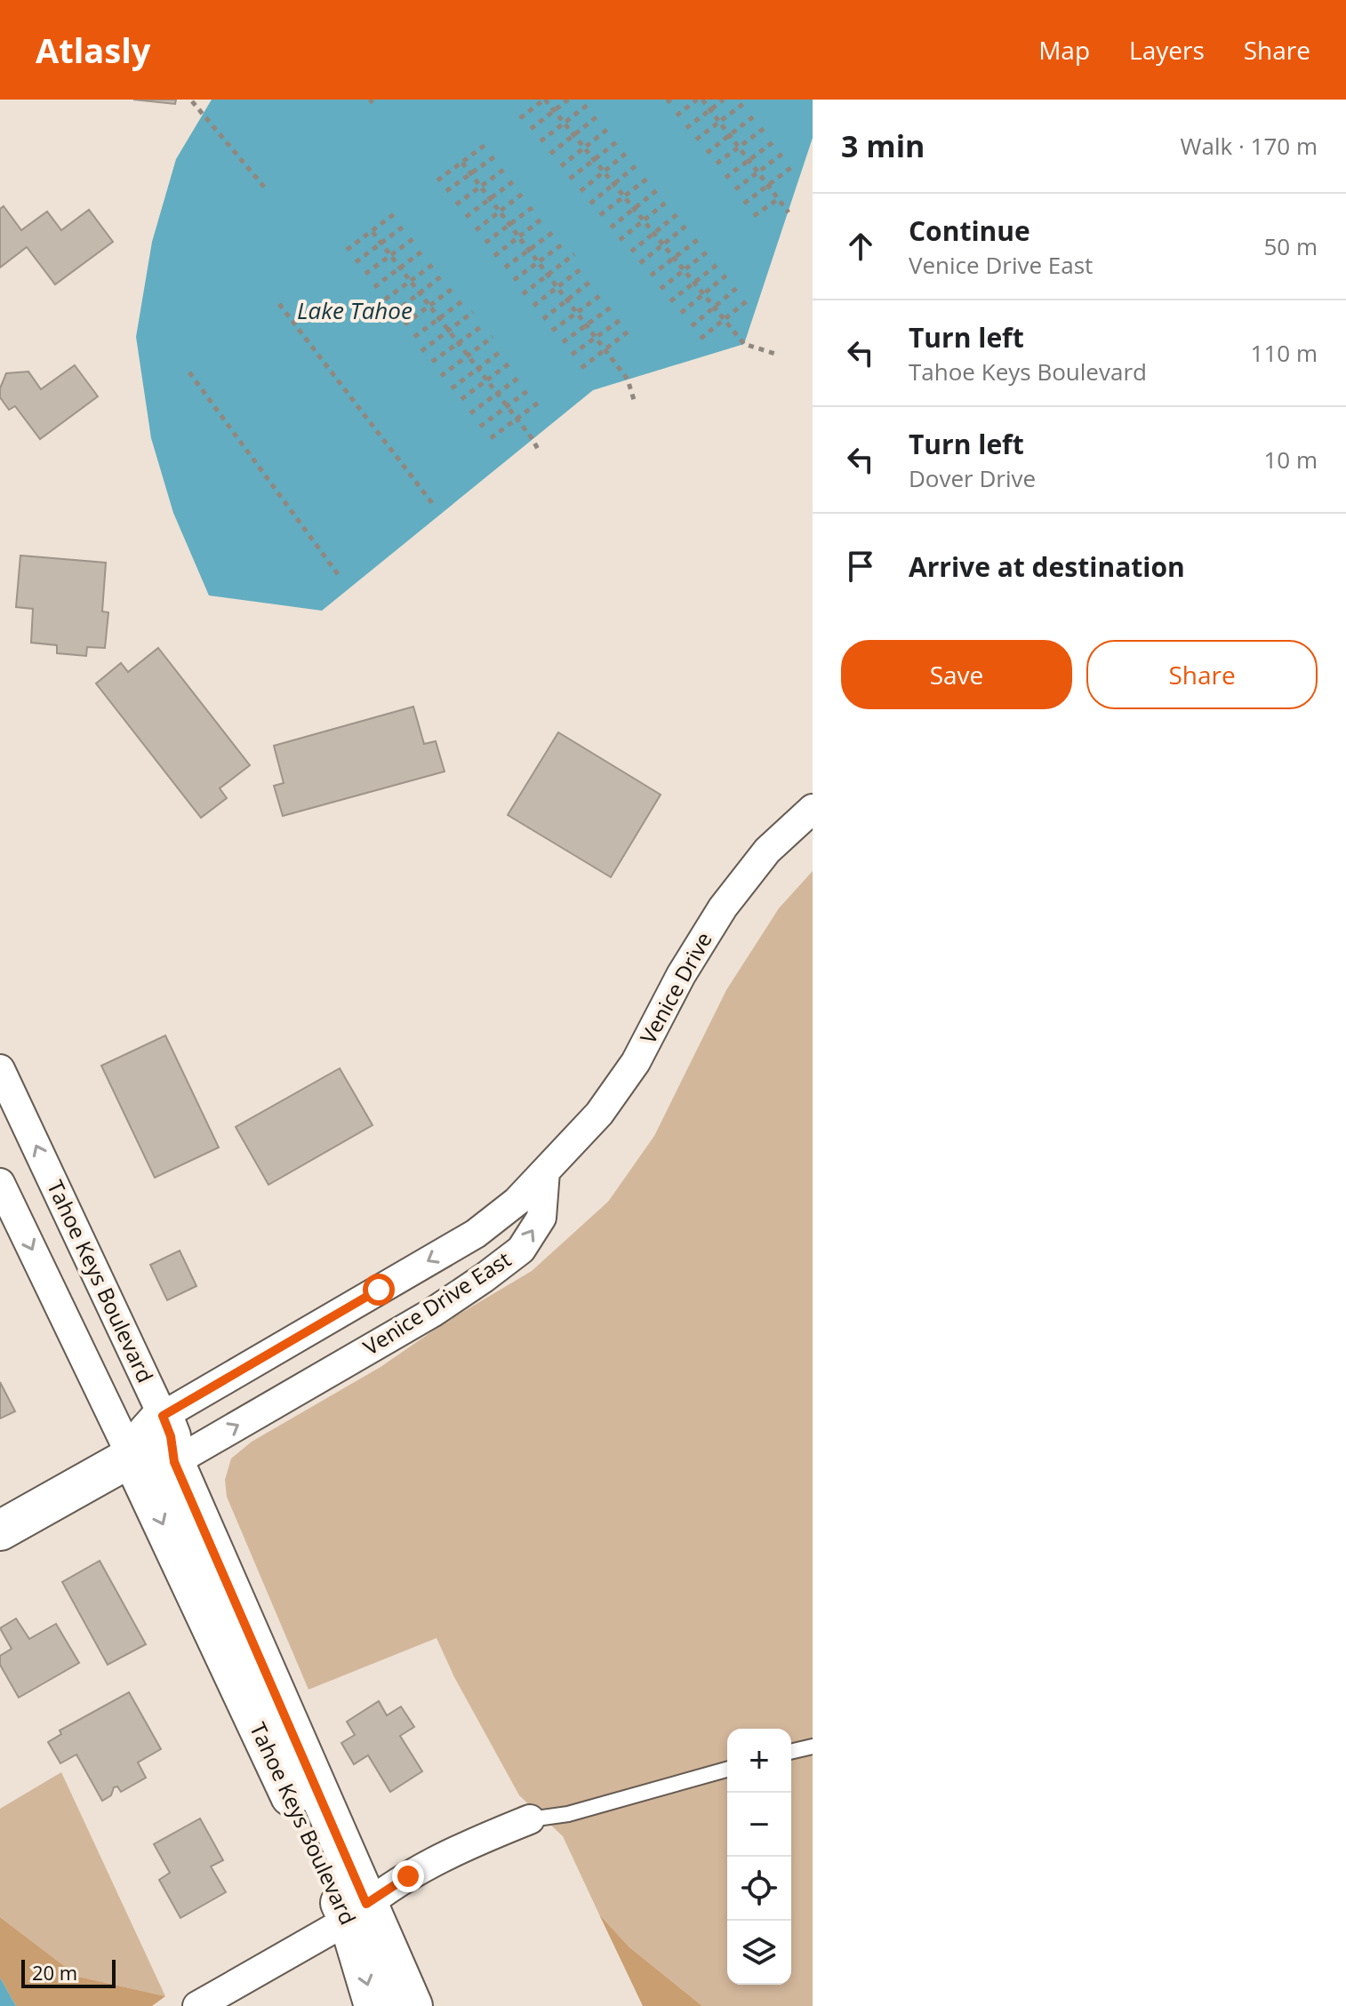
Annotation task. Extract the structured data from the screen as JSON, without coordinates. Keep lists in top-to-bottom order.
{
  "streets": {
    "street": ["Venice Drive", "Tahoe Keys Boulevard", "Venice Drive East"]
  },
  "crossings": [
    ["Venice Drive", "Venice Drive East"],
    ["Tahoe Keys Boulevard", "Venice Drive East"]
  ],
  "water": ["Lake Tahoe"],
  "scale_bar": "20 m",
  "page": {
    "header": "Atlasly",
    "nav": ["Map", "Layers", "Share"],
    "heading": ["3 min", "Walk · 170 m"],
    "list": [
      ["Continue", "Venice Drive East", "50 m"],
      ["Turn left", "Tahoe Keys Boulevard", "110 m"],
      ["Turn left", "Dover Drive", "10 m"],
      "Arrive at destination"
    ],
    "buttons": ["Save", "Share"],
    "map_buttons": ["+", "−"],
    "scale": "20 m"
  }
}
